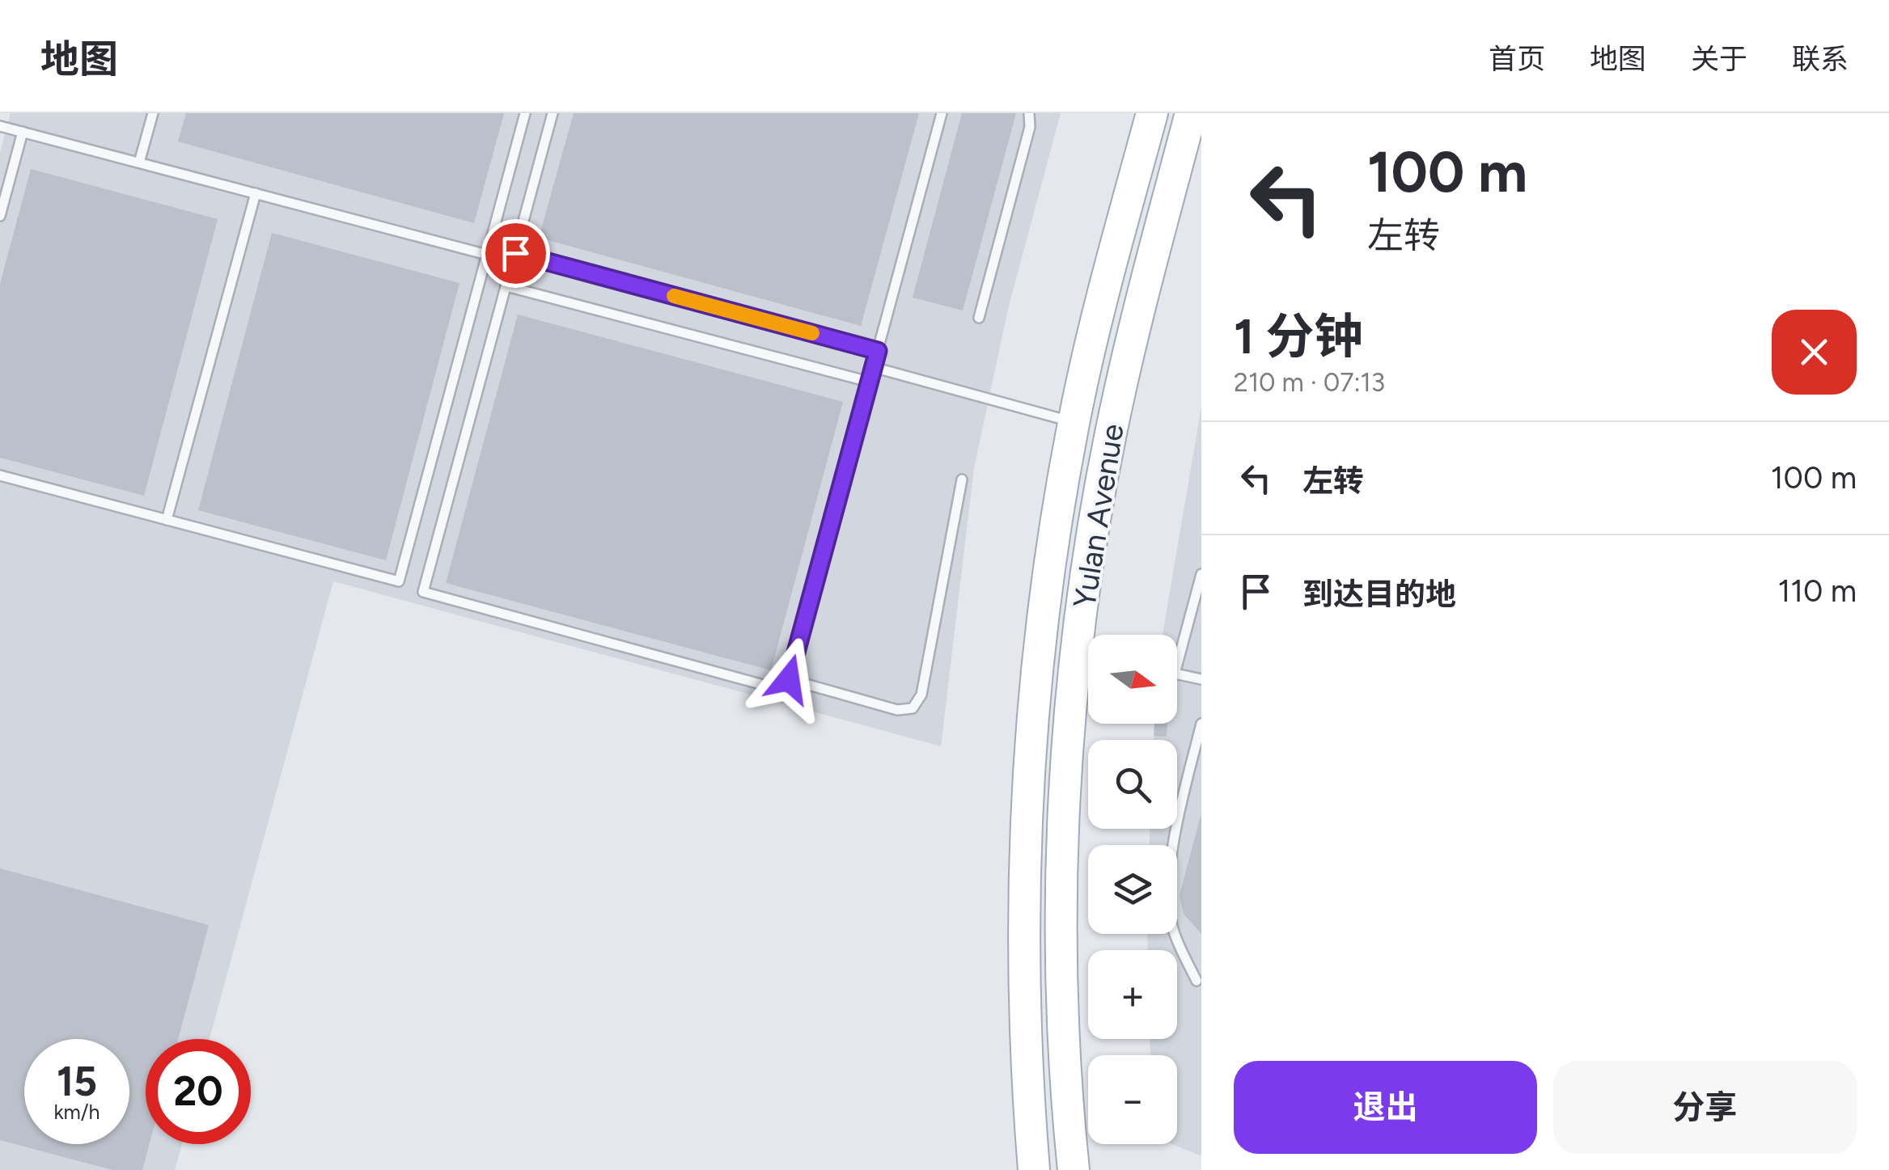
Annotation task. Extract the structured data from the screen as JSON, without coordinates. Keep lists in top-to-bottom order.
{
  "streets": {
    "main road": ["Yulan Avenue"]
  },
  "north": "right",
  "page": {
    "header": "地图",
    "nav": [
      "首页",
      "地图",
      "关于",
      "联系"
    ],
    "turn": ["100 m", "左转"],
    "heading": ["1 分钟", "210 m · 07:13"],
    "list": [
      {
        "name": "左转",
        "value": "100 m"
      },
      {
        "name": "到达目的地",
        "value": "110 m"
      }
    ],
    "map_buttons": ["+", "−"],
    "speed": "15 km/h",
    "limit": "20",
    "buttons": ["退出", "分享"]
  }
}
